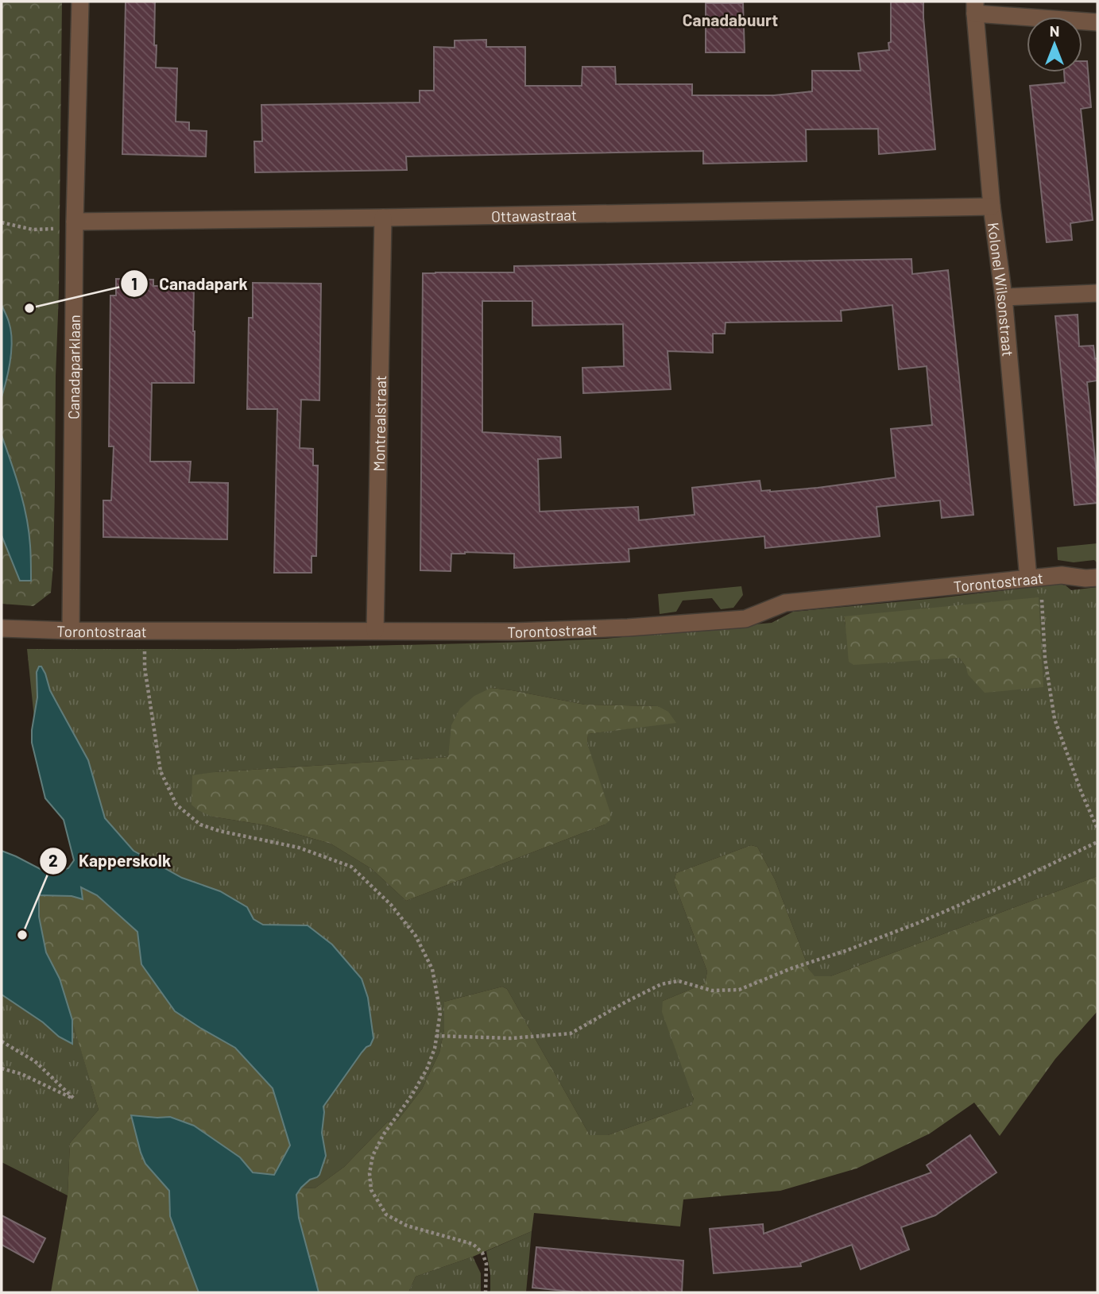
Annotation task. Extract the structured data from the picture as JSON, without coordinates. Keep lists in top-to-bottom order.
{
  "streets": {
    "street": [
      "Ottawastraat",
      "Kolonel Wilsonstraat",
      "Canadaparklaan",
      "Montrealstraat",
      "Torontostraat"
    ]
  },
  "crossings": [
    ["Ottawastraat", "Kolonel Wilsonstraat"],
    ["Ottawastraat", "Canadaparklaan"],
    ["Ottawastraat", "Montrealstraat"],
    ["Kolonel Wilsonstraat", "Torontostraat"],
    ["Canadaparklaan", "Torontostraat"],
    ["Montrealstraat", "Torontostraat"]
  ],
  "districts": ["Canadabuurt"],
  "places": ["Canadapark", "Kapperskolk"],
  "north": "top"
}
